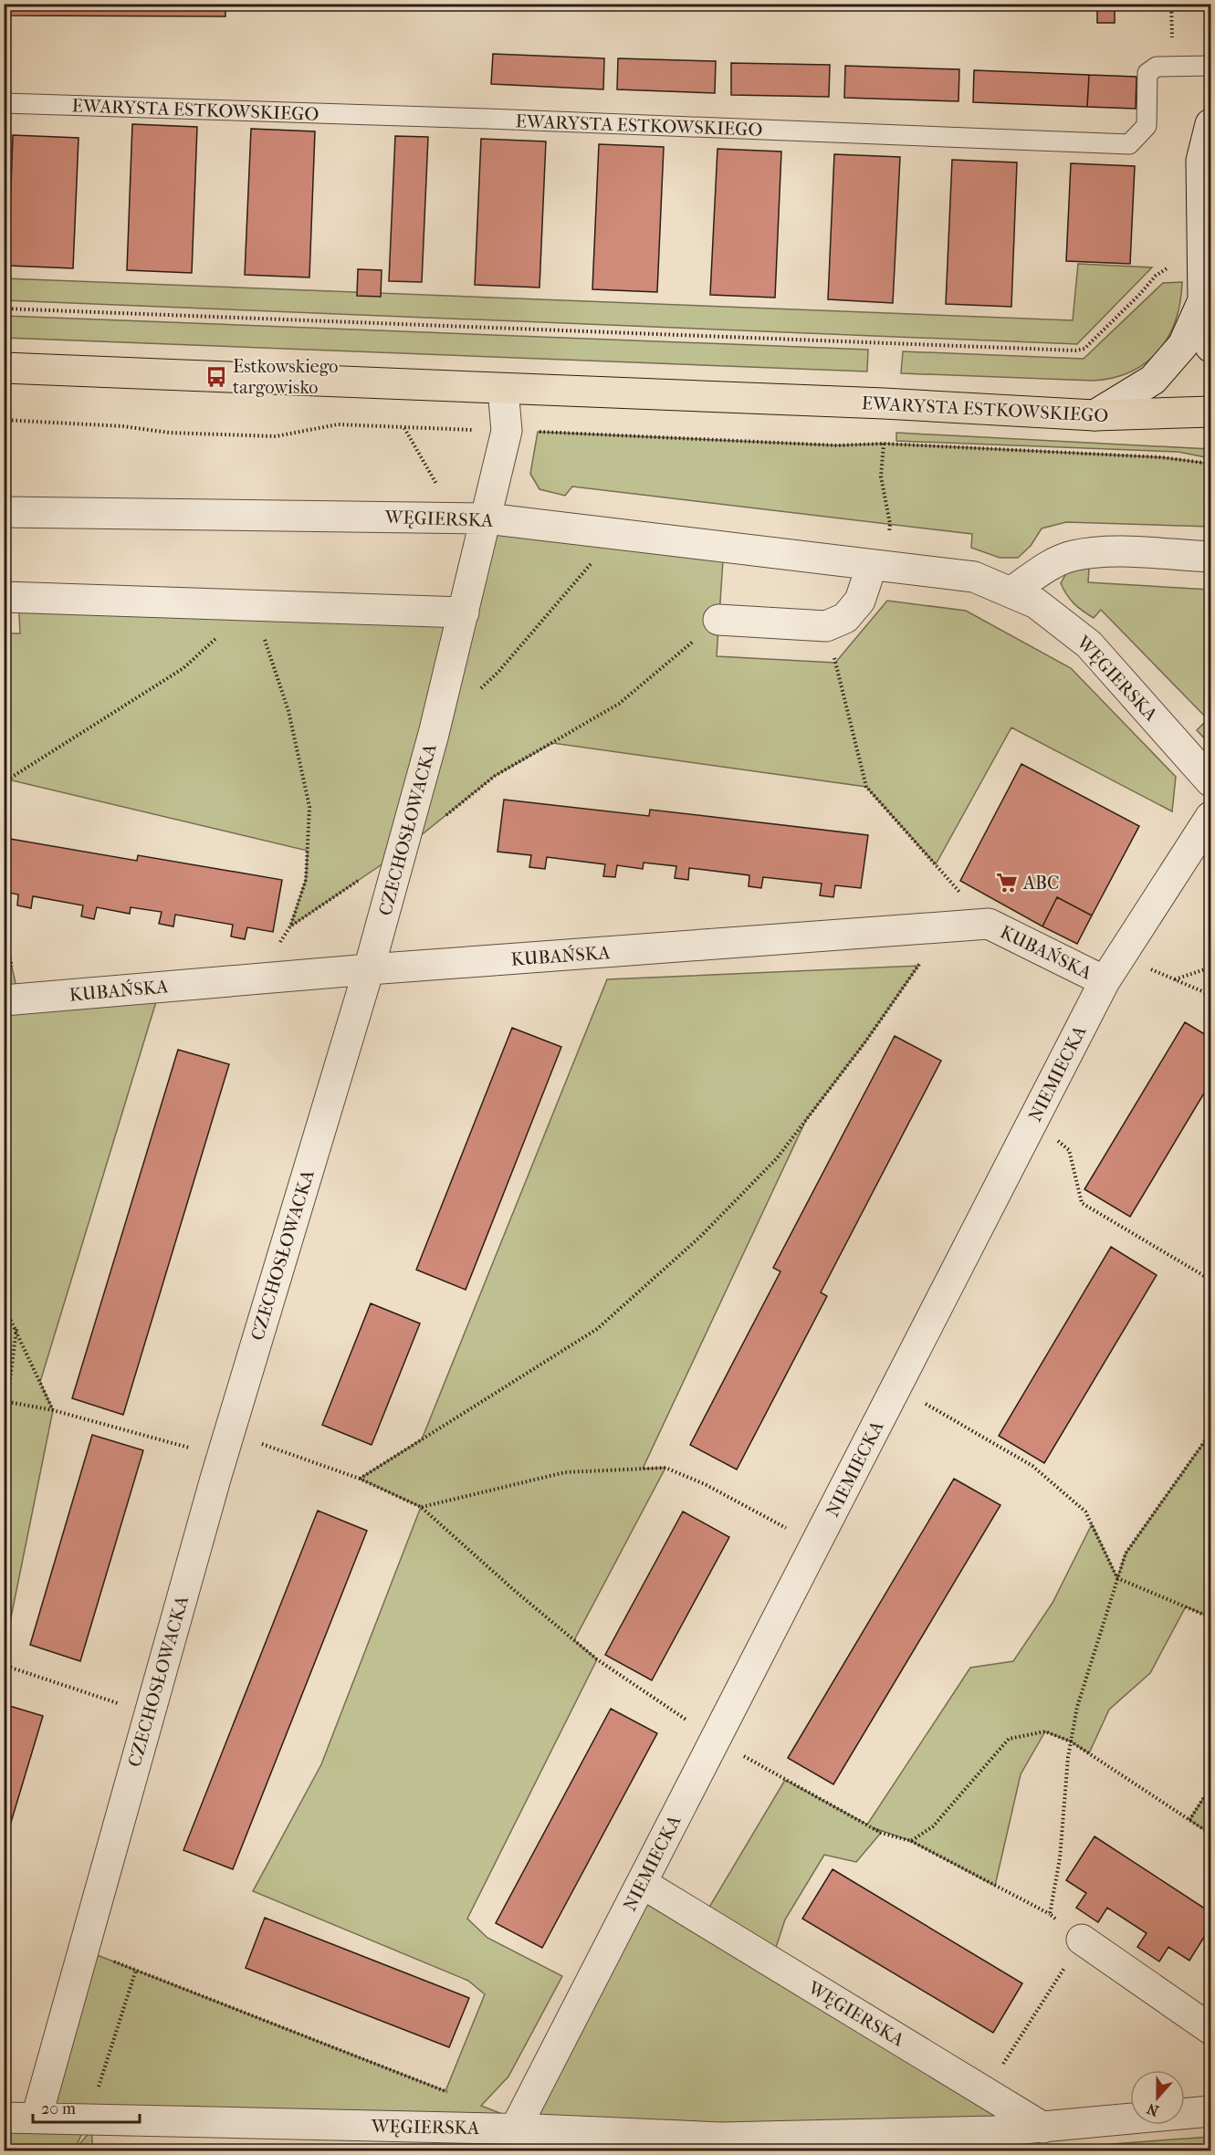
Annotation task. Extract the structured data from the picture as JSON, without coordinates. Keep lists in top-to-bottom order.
{
  "streets": {
    "main road": ["EWARYSTA ESTKOWSKIEGO"],
    "street": [
      "WĘGIERSKA",
      "CZECHOSŁOWACKA",
      "KUBAŃSKA",
      "NIEMIECKA"
    ]
  },
  "crossings": [
    ["EWARYSTA ESTKOWSKIEGO", "CZECHOSŁOWACKA"],
    ["WĘGIERSKA", "CZECHOSŁOWACKA"],
    ["WĘGIERSKA", "NIEMIECKA"],
    ["CZECHOSŁOWACKA", "KUBAŃSKA"],
    ["KUBAŃSKA", "NIEMIECKA"]
  ],
  "places": {
    "bus stop": ["Estkowskiego targowisko"],
    "supermarket": ["ABC"]
  },
  "scale_bar": "20 m",
  "north": "bottom"
}
